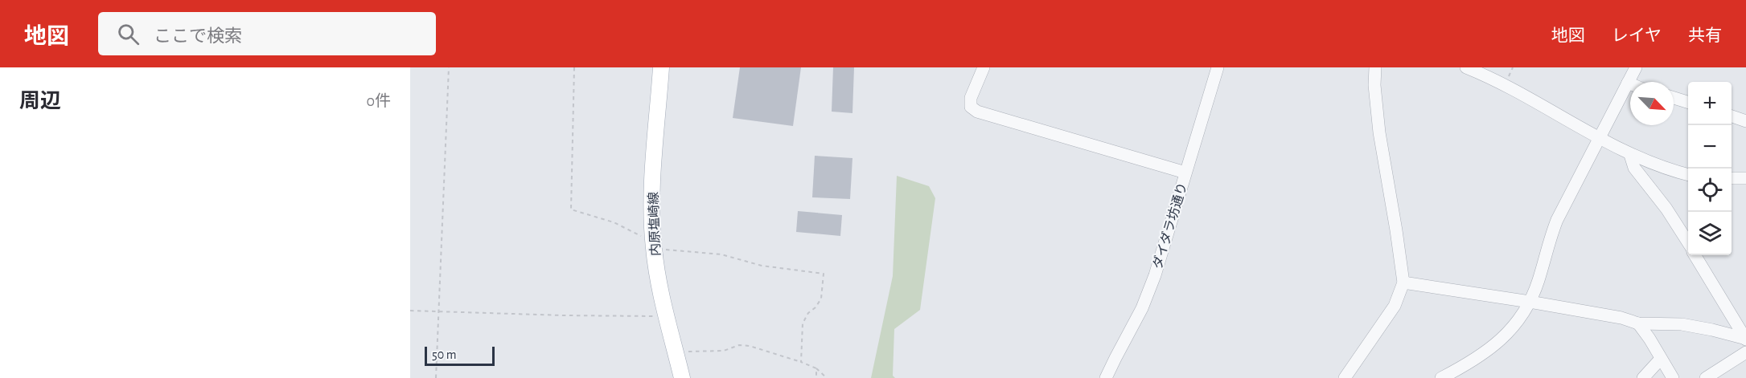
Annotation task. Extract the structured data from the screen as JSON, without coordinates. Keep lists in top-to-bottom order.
{
  "streets": {
    "main road": ["内原塩崎線"],
    "street": ["ダイダラ坊通り"]
  },
  "scale_bar": "50 m",
  "north": "bottom right",
  "page": {
    "header": "地図",
    "search": "ここで検索",
    "nav": ["地図", "レイヤ", "共有"],
    "heading": ["周辺", "0件"],
    "map_buttons": ["+", "−"],
    "scale": "50 m"
  }
}
